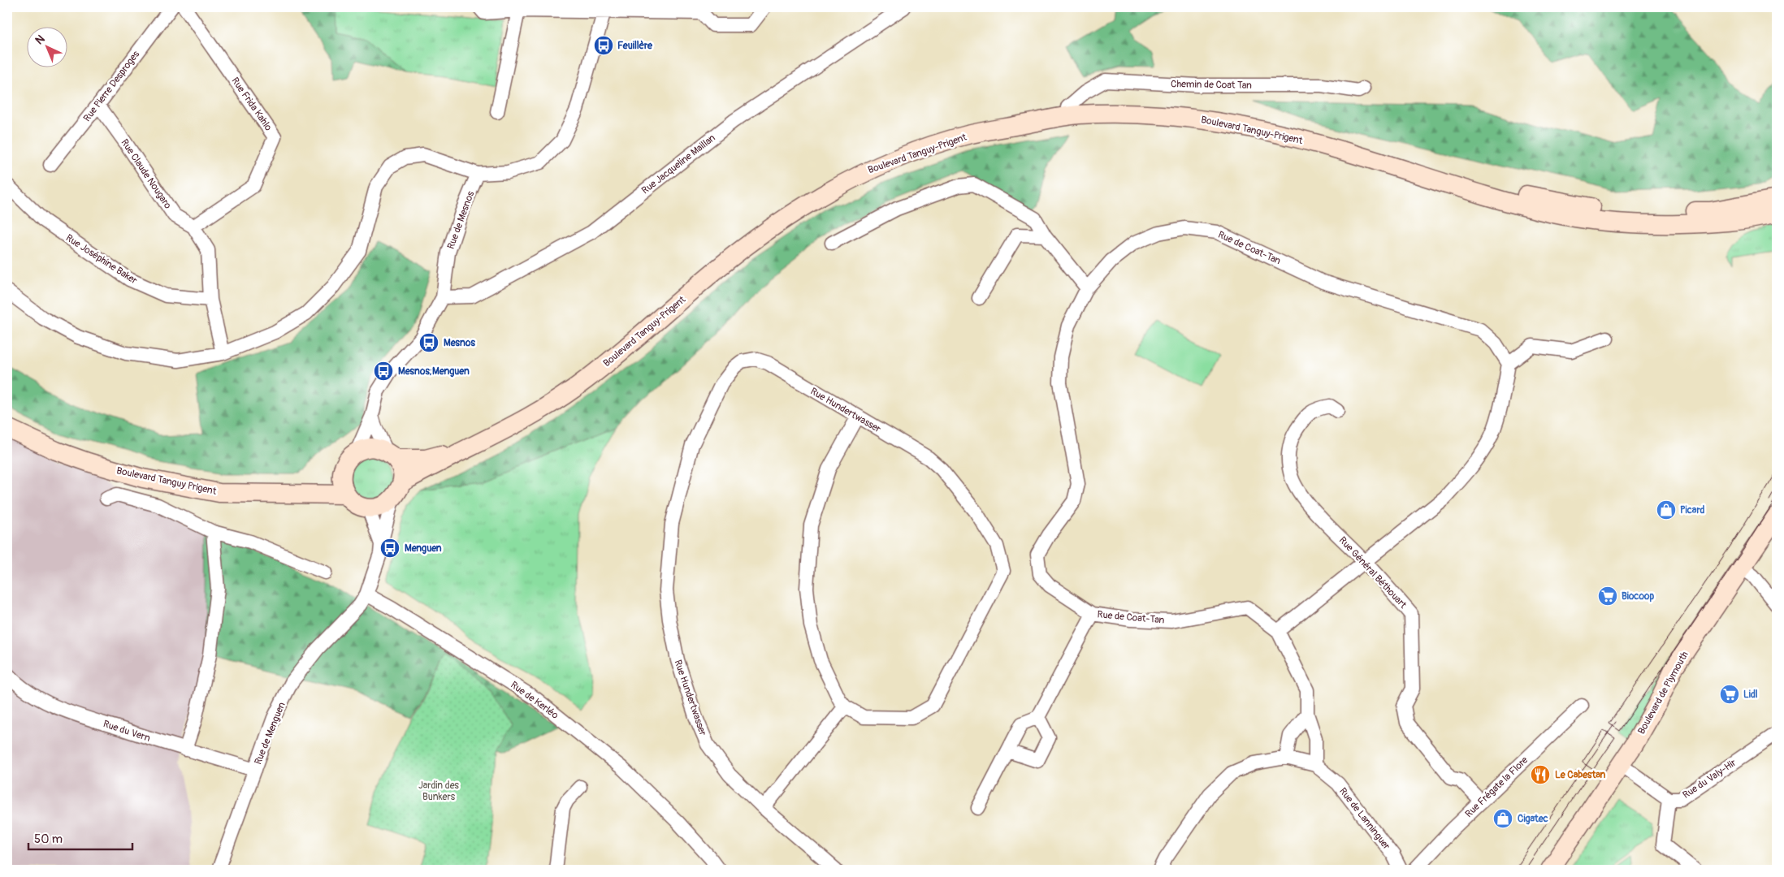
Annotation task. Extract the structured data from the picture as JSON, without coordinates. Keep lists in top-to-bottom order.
{
  "streets": {
    "street": [
      "Chemin de Coat Tan",
      "Rue Pierre Desproges",
      "Rue Frida Kahlo",
      "Boulevard Tanguy-Prigent",
      "Rue Jacqueline Maillan",
      "Rue Claude Nougaro",
      "Rue de Mesnos",
      "Rue de Coat-Tan",
      "Rue Joséphine Baker",
      "Rue Hundertwasser",
      "Boulevard Tanguy Prigent",
      "Rue Général Béthouart",
      "Boulevard de Plymouth",
      "Rue de Kerléo",
      "Rue du Vern",
      "Rue de Menguen",
      "Rue du Valy-Hir",
      "Rue Frégate la Flore",
      "Rue de Lanninguer"
    ]
  },
  "crossings": [
    ["Chemin de Coat Tan", "Boulevard Tanguy-Prigent"],
    ["Rue Pierre Desproges", "Rue Claude Nougaro"],
    ["Rue Frida Kahlo", "Rue Claude Nougaro"],
    ["Boulevard Tanguy-Prigent", "Rue de Mesnos"],
    ["Boulevard Tanguy-Prigent", "Boulevard Tanguy Prigent"],
    ["Rue Jacqueline Maillan", "Rue de Mesnos"],
    ["Rue Claude Nougaro", "Rue Joséphine Baker"],
    ["Rue de Mesnos", "Boulevard Tanguy Prigent"],
    ["Rue de Coat-Tan", "Rue de Lanninguer"],
    ["Rue Général Béthouart", "Rue Frégate la Flore"],
    ["Boulevard de Plymouth", "Rue du Valy-Hir"],
    ["Rue de Kerléo", "Rue de Menguen"],
    ["Rue du Vern", "Rue de Menguen"]
  ],
  "parks": ["Jardin des Bunkers"],
  "places": {
    "bus stop": [
      "Feuillère",
      "Mesnos",
      "Mesnos;Menguen",
      "Menguen"
    ],
    "shop": ["Picard", "Cigatec"],
    "supermarket": ["Biocoop", "Lidl"],
    "restaurant": ["Le Cabestan"]
  },
  "scale_bar": "50 m",
  "north": "top left"
}
